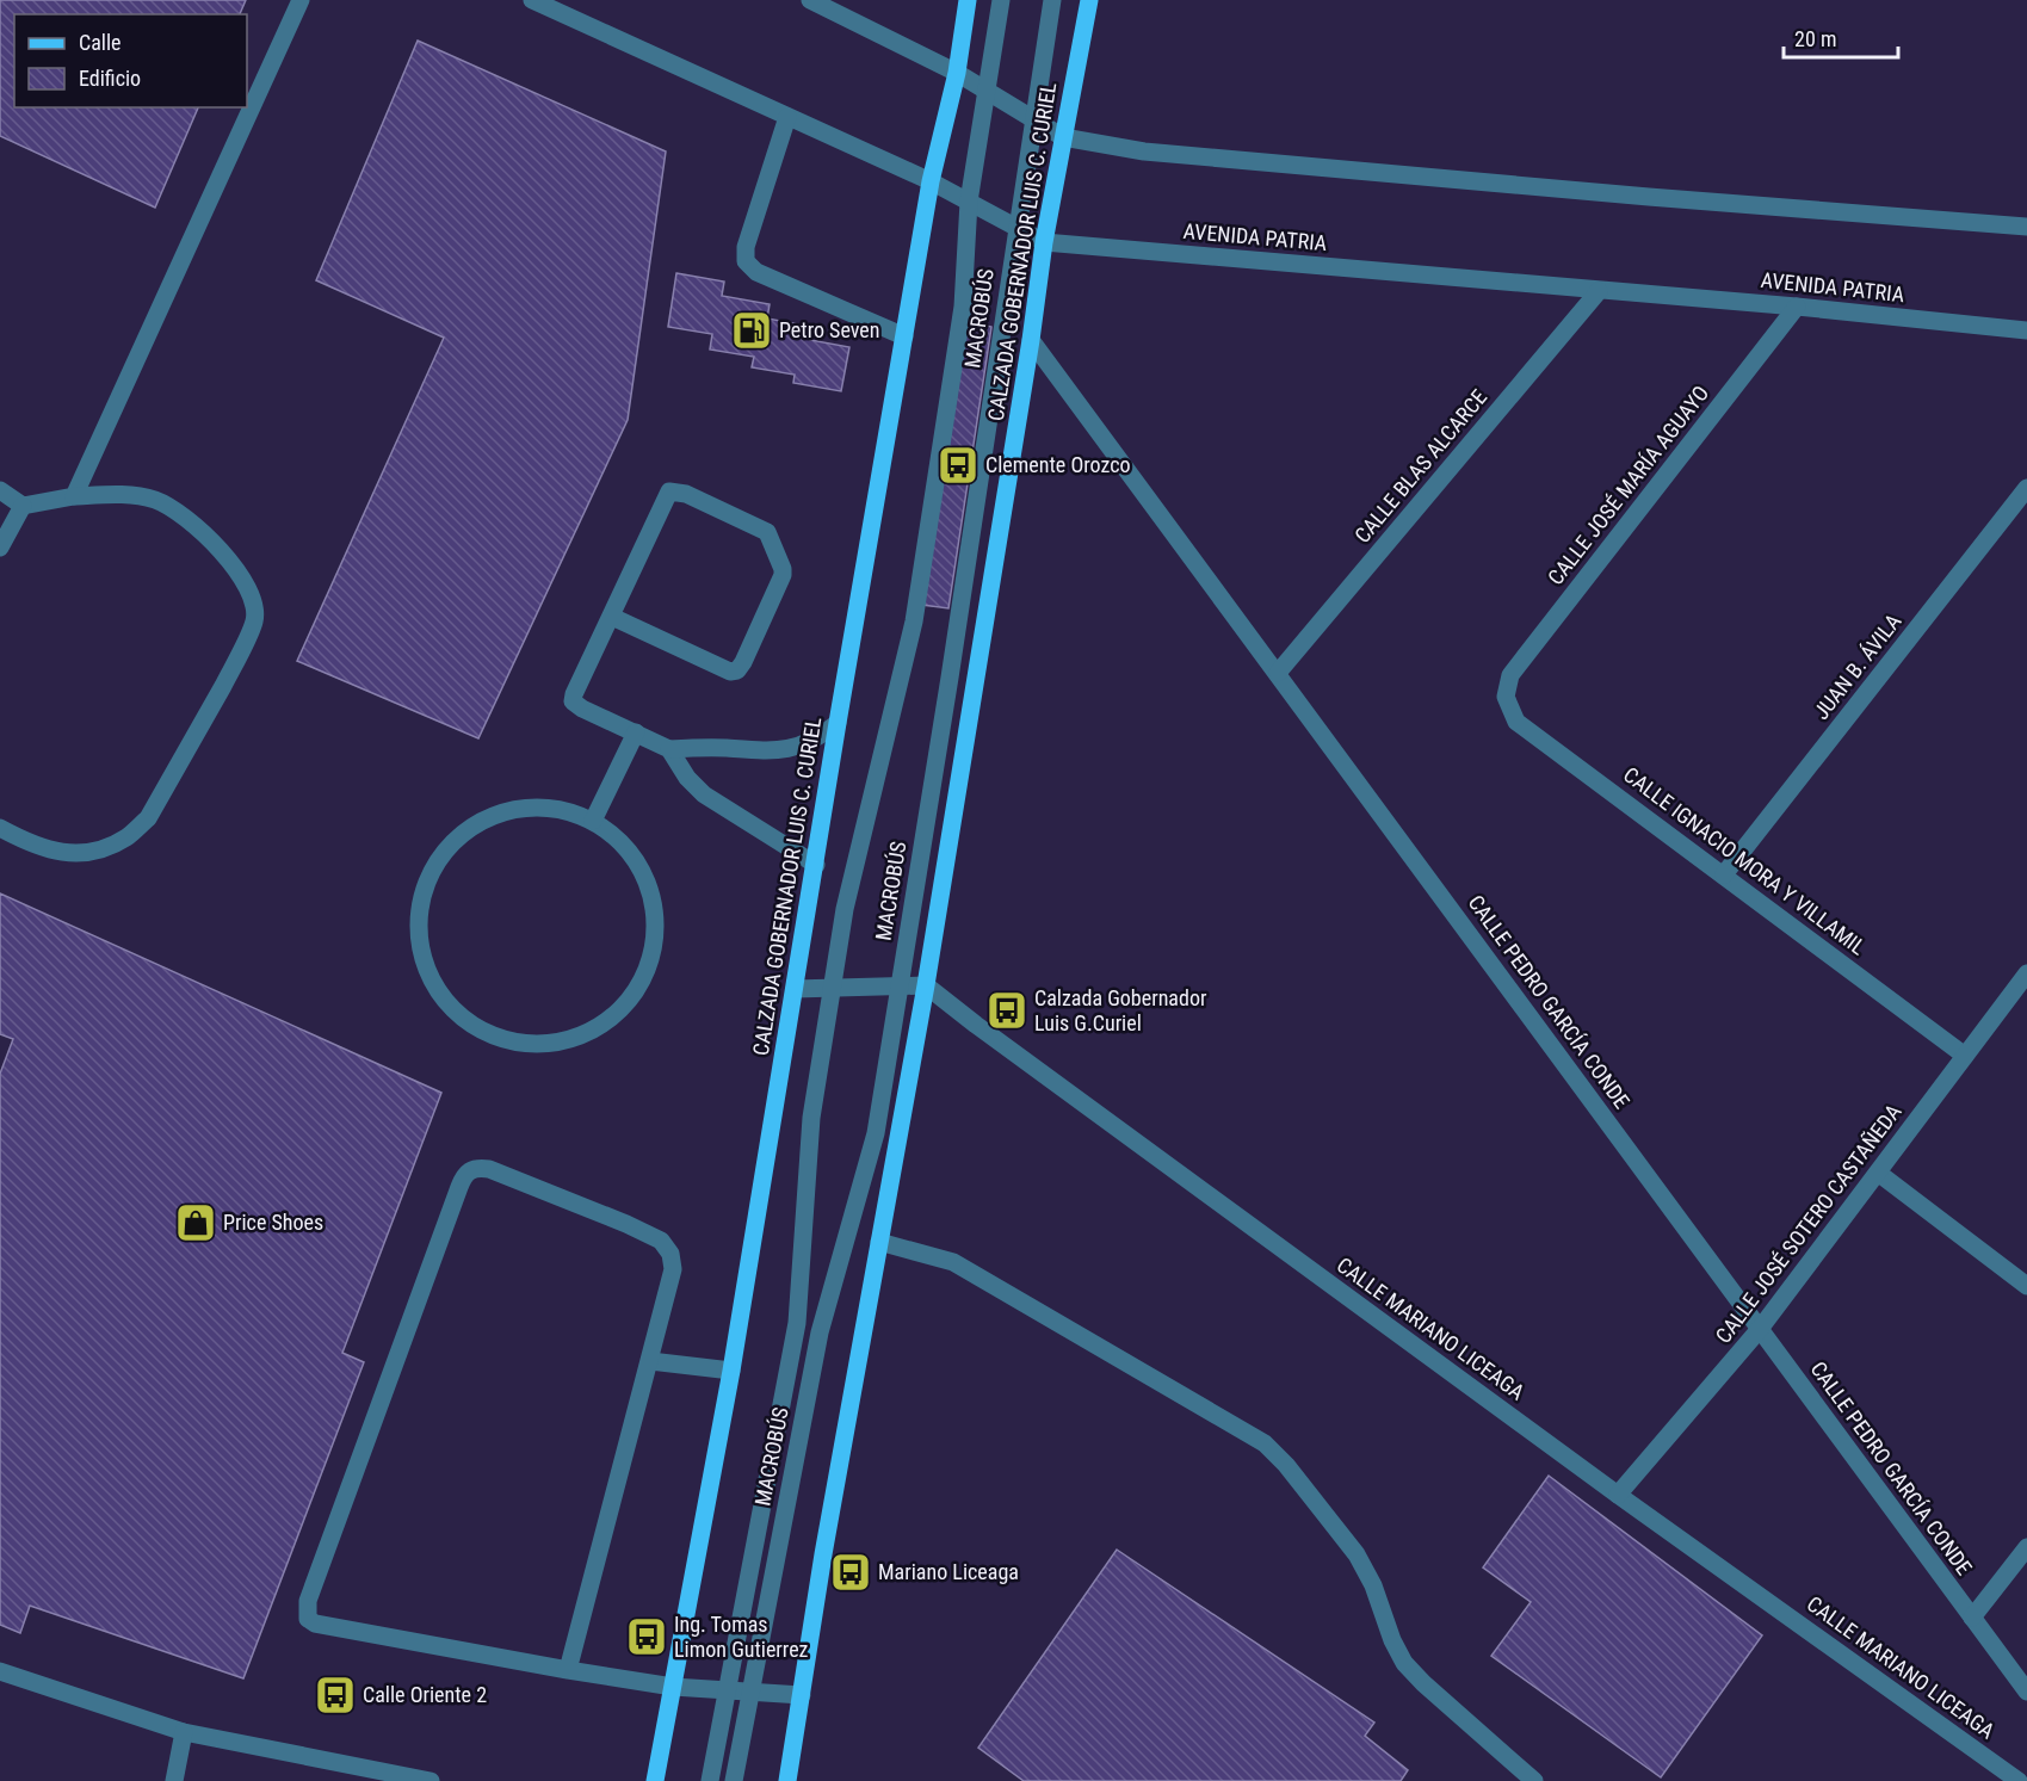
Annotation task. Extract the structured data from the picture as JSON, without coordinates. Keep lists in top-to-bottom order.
{
  "streets": {
    "main road": ["CALZADA GOBERNADOR LUIS C. CURIEL"],
    "street": [
      "AVENIDA PATRIA",
      "MACROBÚS",
      "CALLE BLAS ALCARCE",
      "CALLE JOSÉ MARÍA AGUAYO",
      "JUAN B. ÁVILA",
      "CALLE IGNACIO MORA Y VILLAMIL",
      "CALLE PEDRO GARCÍA CONDE",
      "CALLE JOSÉ SOTERO CASTAÑEDA",
      "CALLE MARIANO LICEAGA"
    ]
  },
  "crossings": [
    ["AVENIDA PATRIA", "CALZADA GOBERNADOR LUIS C. CURIEL"],
    ["AVENIDA PATRIA", "MACROBÚS"],
    ["AVENIDA PATRIA", "CALLE BLAS ALCARCE"],
    ["AVENIDA PATRIA", "CALLE JOSÉ MARÍA AGUAYO"],
    ["CALZADA GOBERNADOR LUIS C. CURIEL", "CALLE PEDRO GARCÍA CONDE"],
    ["CALZADA GOBERNADOR LUIS C. CURIEL", "CALLE MARIANO LICEAGA"],
    ["CALLE BLAS ALCARCE", "CALLE PEDRO GARCÍA CONDE"],
    ["CALLE JOSÉ MARÍA AGUAYO", "CALLE IGNACIO MORA Y VILLAMIL"],
    ["JUAN B. ÁVILA", "CALLE IGNACIO MORA Y VILLAMIL"],
    ["CALLE IGNACIO MORA Y VILLAMIL", "CALLE JOSÉ SOTERO CASTAÑEDA"],
    ["CALLE PEDRO GARCÍA CONDE", "CALLE JOSÉ SOTERO CASTAÑEDA"],
    ["CALLE JOSÉ SOTERO CASTAÑEDA", "CALLE MARIANO LICEAGA"]
  ],
  "places": {
    "fuel station": ["Petro Seven"],
    "bus stop": [
      "Clemente Orozco",
      "Calzada Gobernador Luis G.Curiel",
      "Mariano Liceaga",
      "Ing. Tomas Limon Gutierrez",
      "Calle Oriente 2"
    ],
    "shop": ["Price Shoes"]
  },
  "legend": ["Calle", "Edificio"],
  "scale_bar": "20 m"
}
